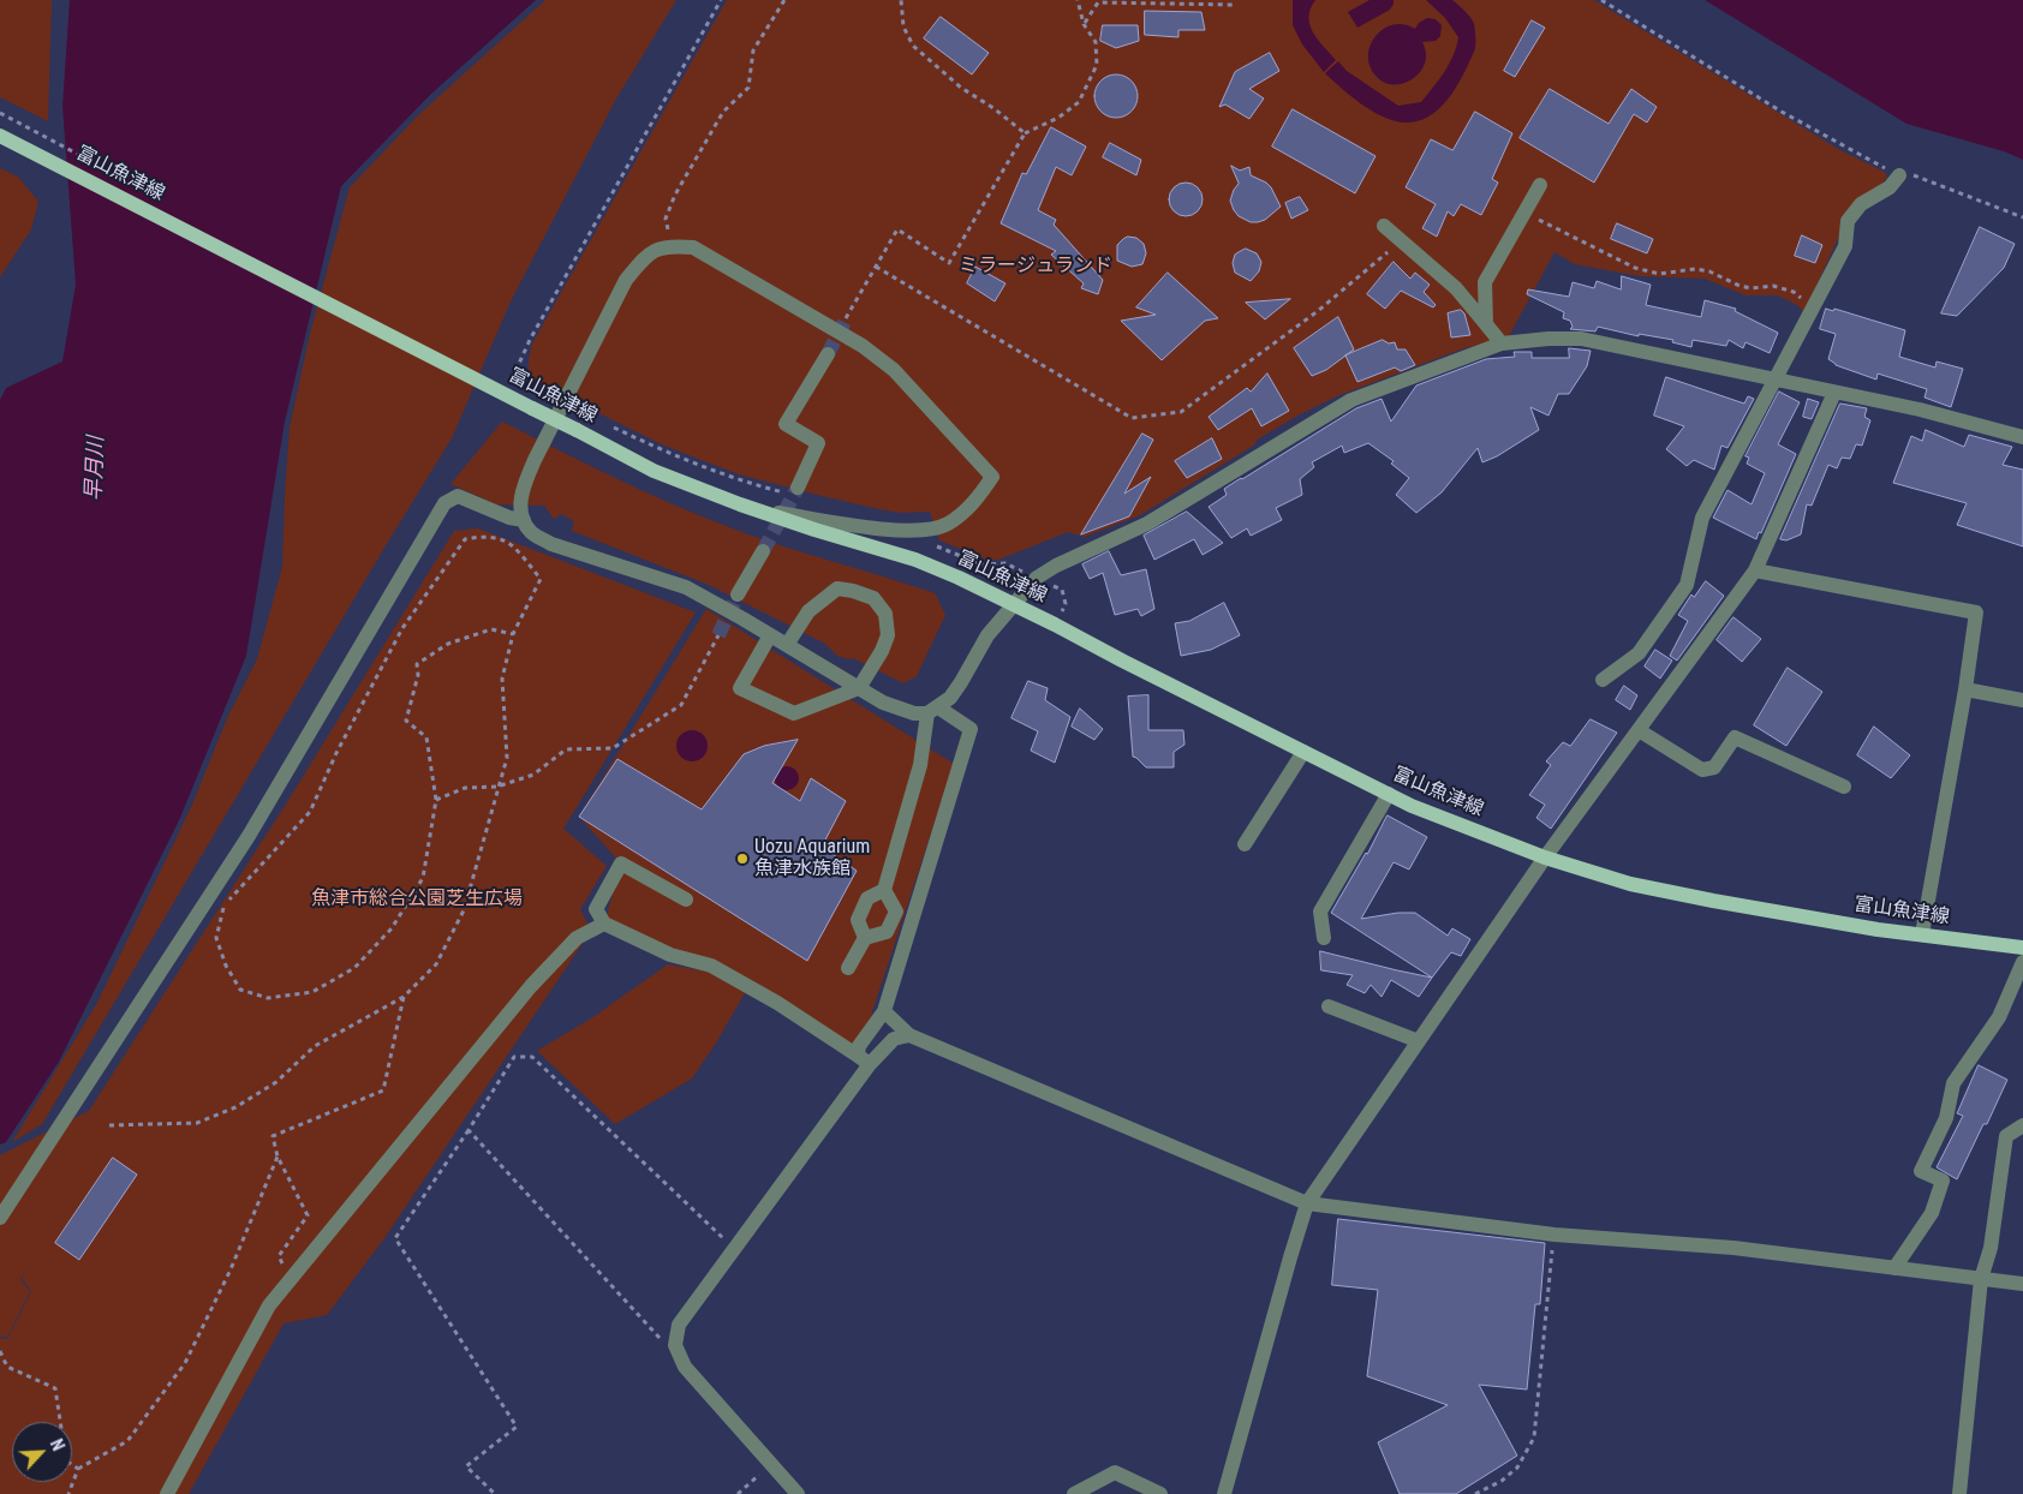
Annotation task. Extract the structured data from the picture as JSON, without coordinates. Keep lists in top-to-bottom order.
{
  "streets": {
    "main road": ["富山魚津線"]
  },
  "water": ["早月川"],
  "parks": ["ミラージュランド", "魚津市総合公園芝生広場"],
  "places": ["Uozu Aquarium 魚津水族館"],
  "north": "top right"
}
